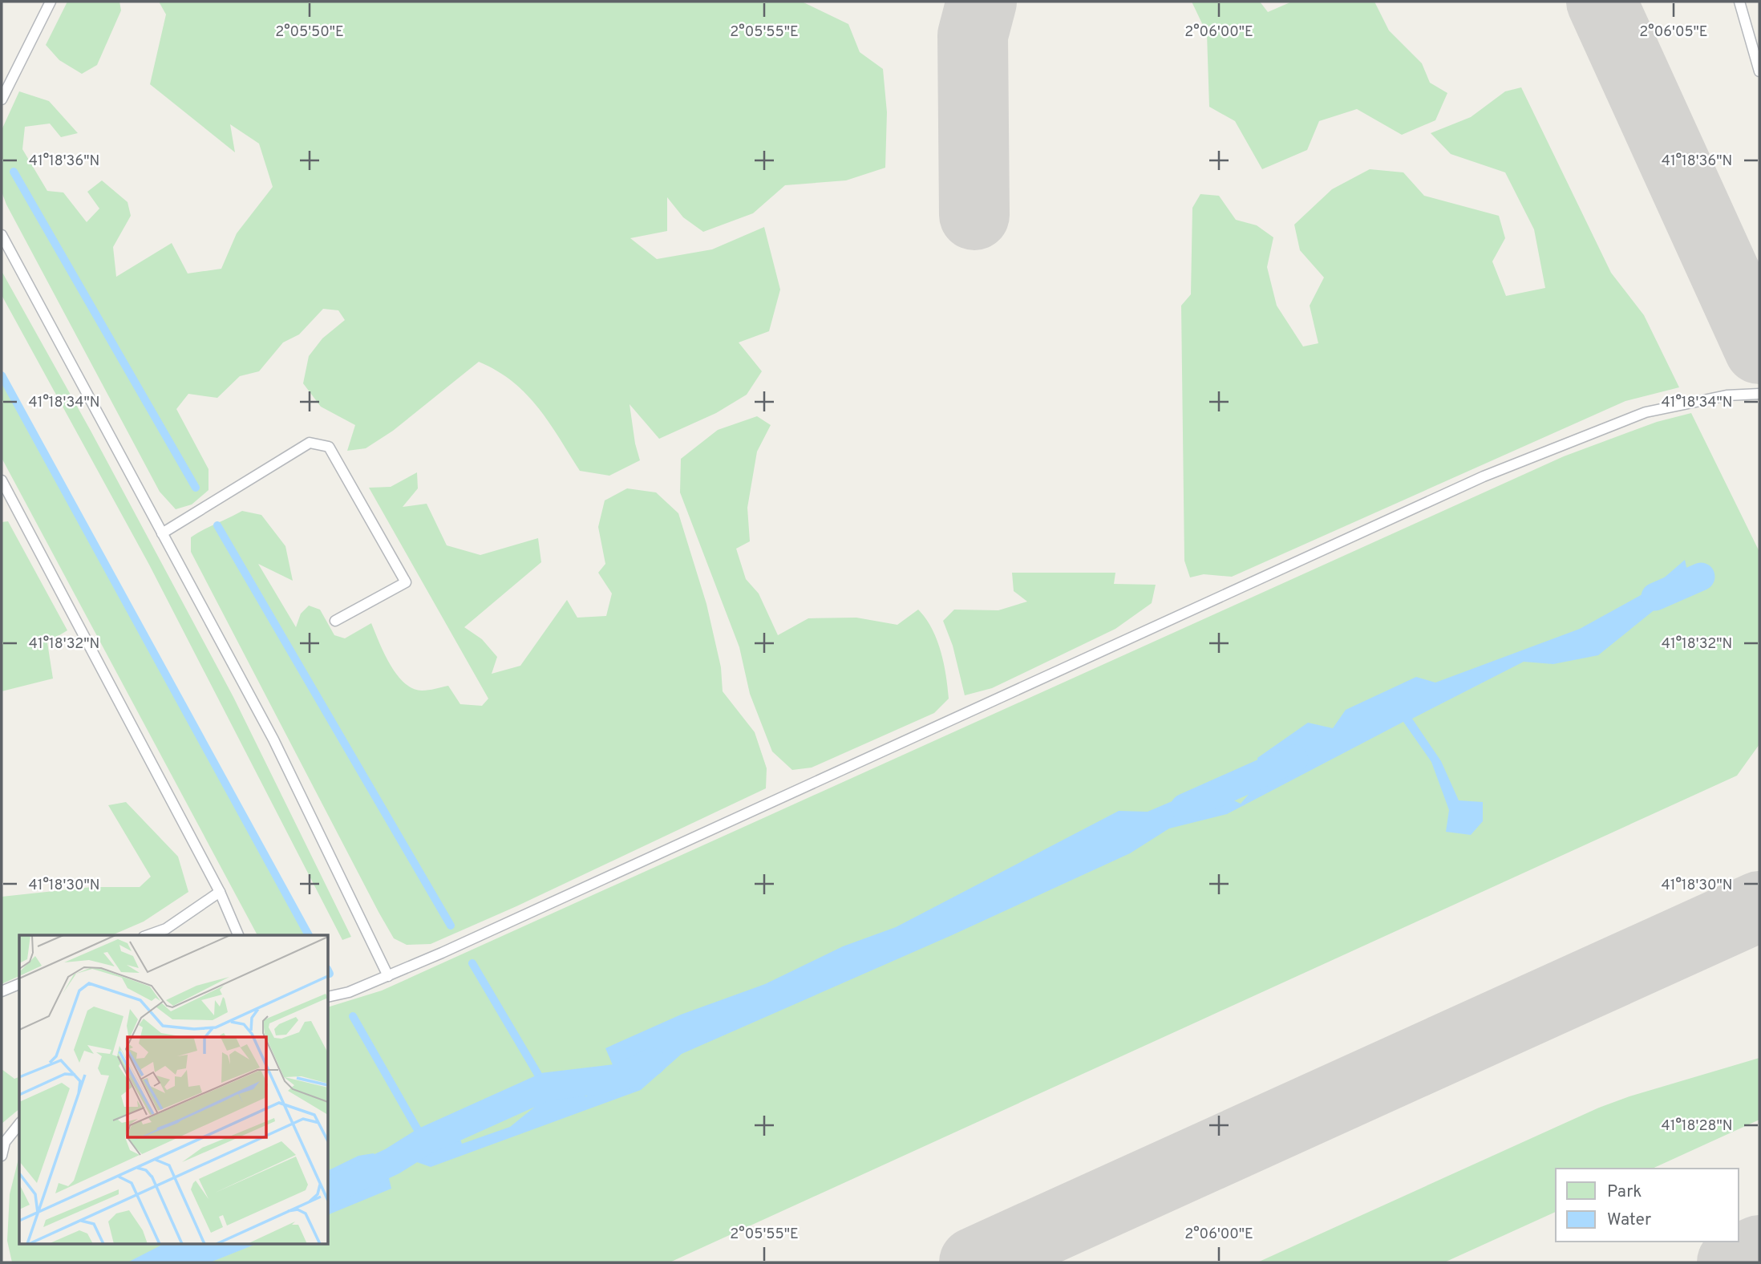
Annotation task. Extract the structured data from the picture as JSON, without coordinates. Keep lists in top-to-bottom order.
{
  "legend": ["Park", "Water"],
  "coordinates": [
    "2°05'50\"E",
    "2°05'55\"E",
    "2°06'00\"E",
    "2°06'05\"E",
    "41°18'36\"N",
    "41°18'34\"N",
    "41°18'32\"N",
    "41°18'30\"N",
    "41°18'28\"N"
  ]
}
